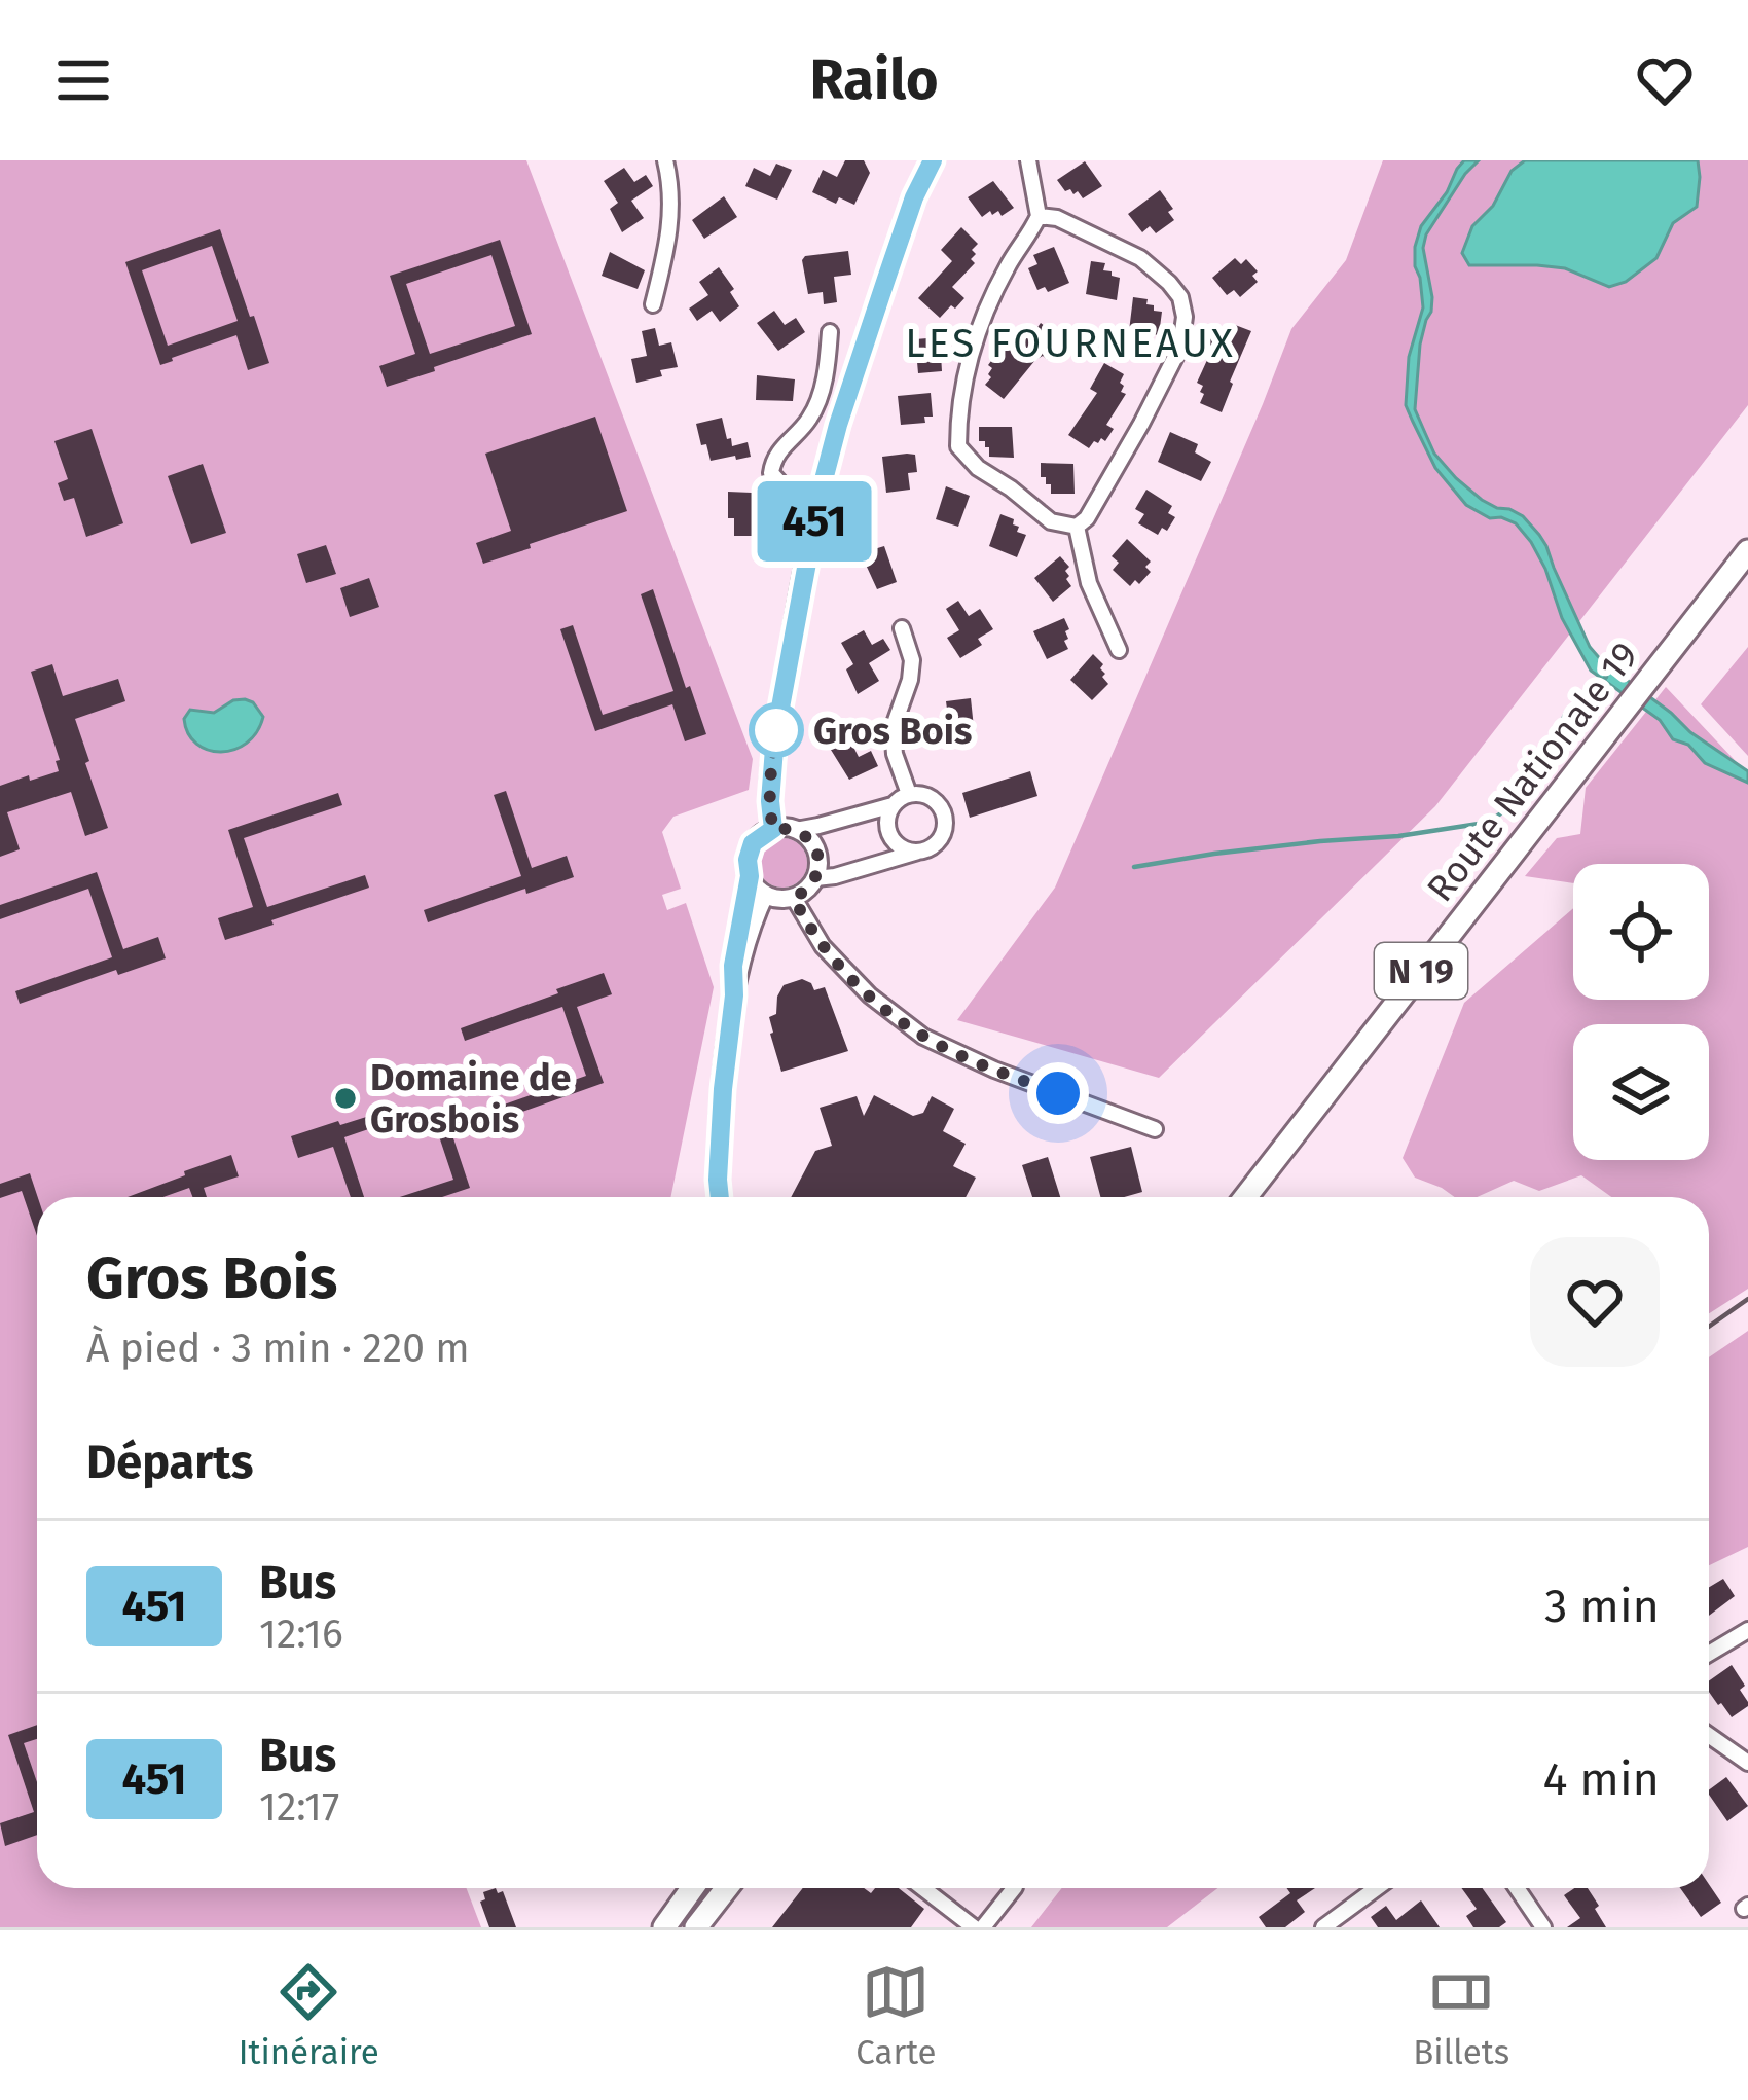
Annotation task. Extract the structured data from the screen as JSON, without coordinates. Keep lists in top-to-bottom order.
{
  "streets": {
    "main road": ["Route Nationale 19", "N 19"]
  },
  "districts": ["LES FOURNEAUX"],
  "places": ["Gros Bois", "Domaine de Grosbois"],
  "lines": ["bus line 451"],
  "page": {
    "header": "Railo",
    "on_map": "451",
    "heading": [
      ["Gros Bois", "À pied · 3 min · 220 m"],
      "Départs"
    ],
    "list": [
      {
        "mark": "451",
        "name": "Bus",
        "note": "12:16",
        "value": "3 min"
      },
      {
        "mark": "451",
        "name": "Bus",
        "note": "12:17",
        "value": "4 min"
      }
    ],
    "tabs": ["Itinéraire", "Carte", "Billets"]
  }
}
